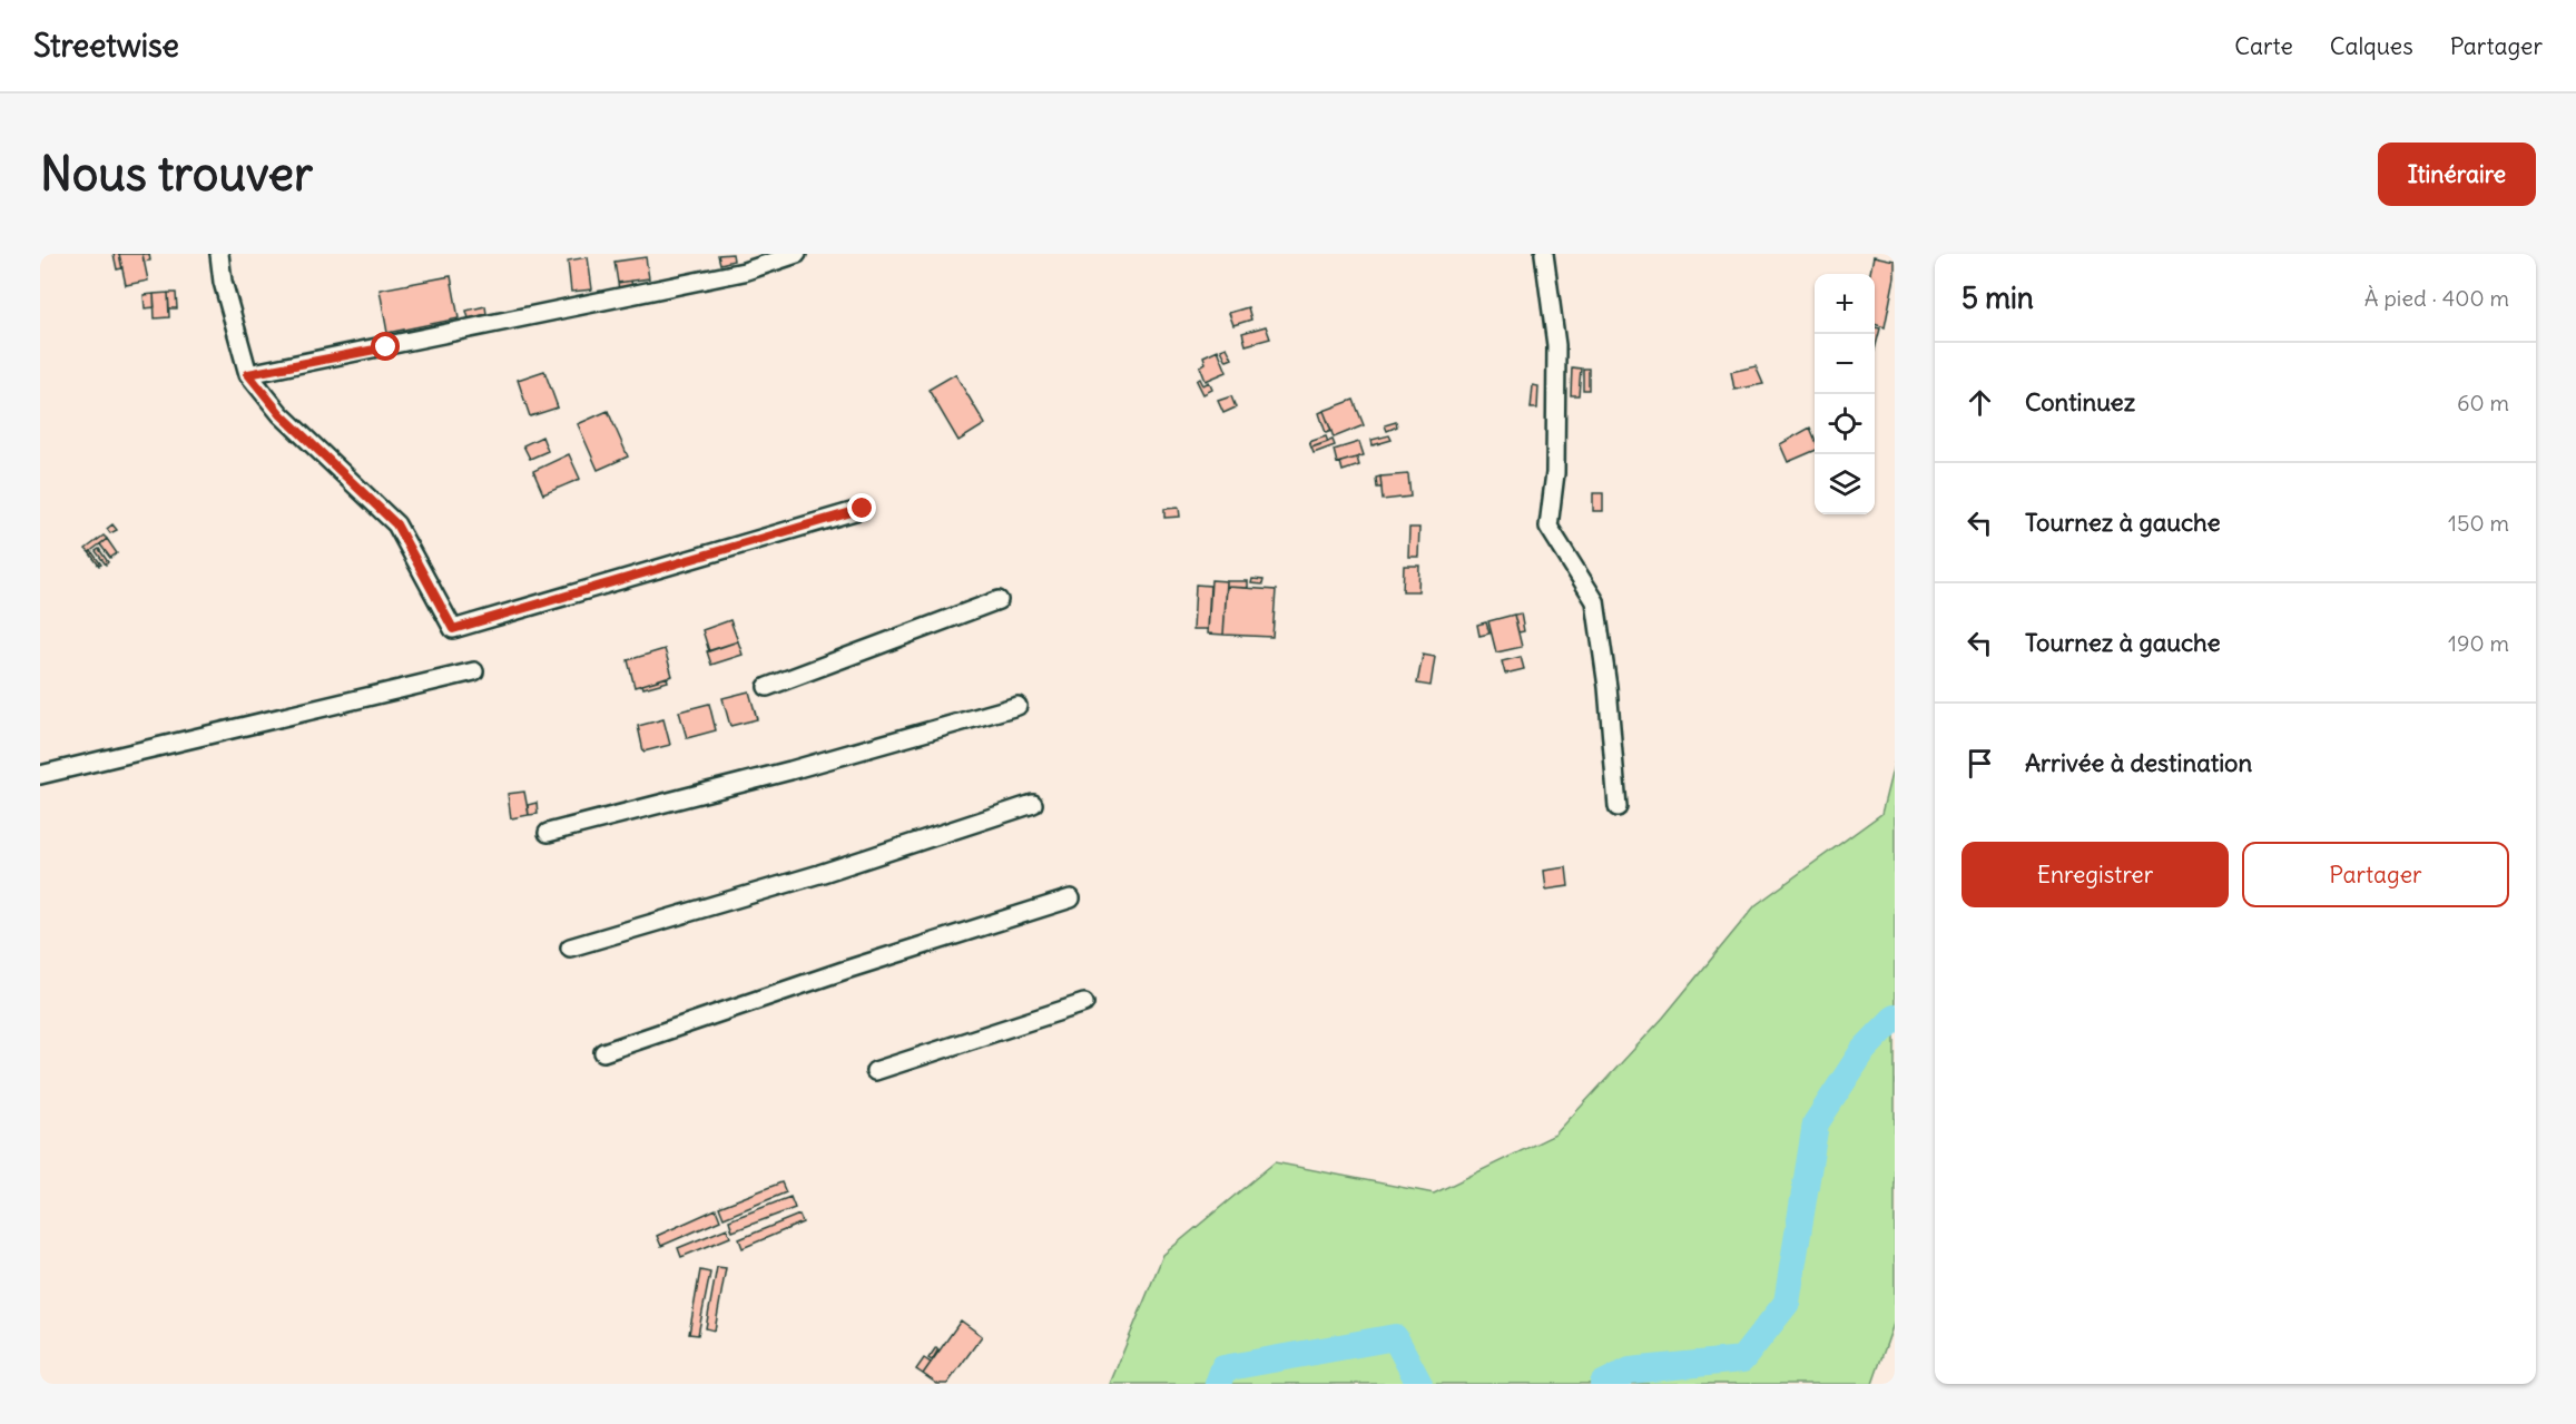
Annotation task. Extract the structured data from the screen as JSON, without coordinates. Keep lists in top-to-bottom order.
{
  "page": {
    "header": "Streetwise",
    "nav": ["Carte", "Calques", "Partager"],
    "buttons": [
      "Itinéraire",
      ["Enregistrer", "Partager"]
    ],
    "title": "Nous trouver",
    "heading": ["5 min", "À pied · 400 m"],
    "map_buttons": ["+", "−"],
    "list": [
      ["Continuez", "60 m"],
      ["Tournez à gauche", "150 m"],
      ["Tournez à gauche", "190 m"],
      "Arrivée à destination"
    ]
  }
}
